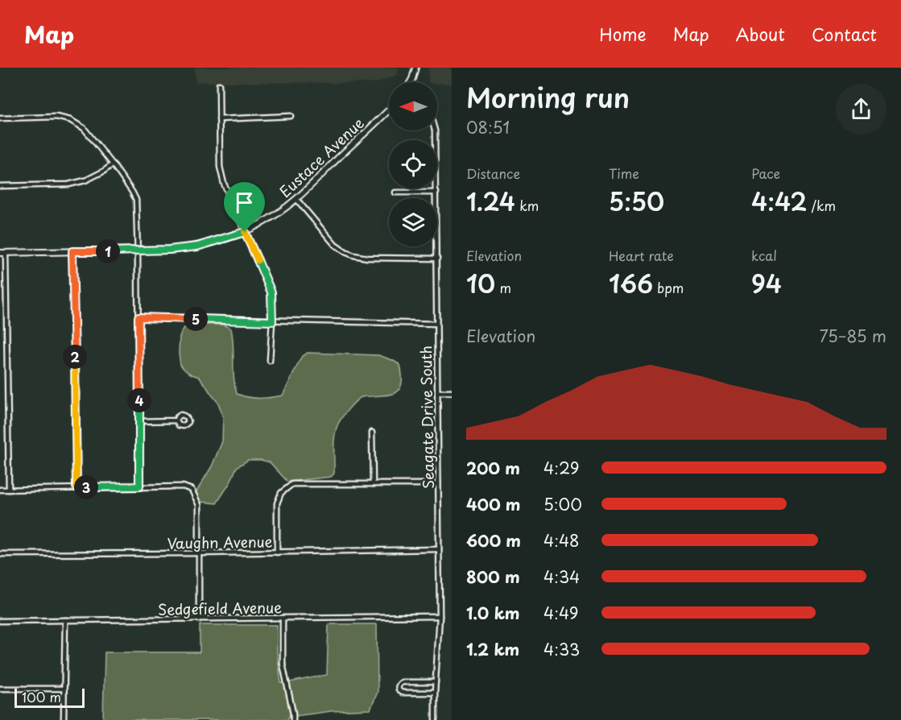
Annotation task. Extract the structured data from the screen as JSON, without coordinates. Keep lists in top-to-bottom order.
{
  "streets": {
    "street": [
      "Eustace Avenue",
      "Seagate Drive South",
      "Vaughn Avenue",
      "Sedgefield Avenue"
    ]
  },
  "crossings": [
    ["Seagate Drive South", "Vaughn Avenue"],
    ["Seagate Drive South", "Sedgefield Avenue"]
  ],
  "scale_bar": "100 m",
  "north": "left",
  "page": {
    "header": "Map",
    "nav": [
      "Home",
      "Map",
      "About",
      "Contact"
    ],
    "heading": ["Morning run", "08:51"],
    "stats": [
      ["Distance", "1.24 km"],
      ["Time", "5:50"],
      ["Pace", "4:42 /km"],
      ["Elevation", "10 m"],
      ["Heart rate", "166 bpm"],
      ["kcal", "94"]
    ],
    "pins": [
      "1",
      "5",
      "2",
      "4",
      "3"
    ],
    "chart": ["Elevation", "75–85 m"],
    "list": [
      {
        "name": "200 m",
        "note": "4:29"
      },
      {
        "name": "400 m",
        "note": "5:00"
      },
      {
        "name": "600 m",
        "note": "4:48"
      },
      {
        "name": "800 m",
        "note": "4:34"
      },
      {
        "name": "1.0 km",
        "note": "4:49"
      },
      {
        "name": "1.2 km",
        "note": "4:33"
      }
    ],
    "scale": "100 m"
  }
}
